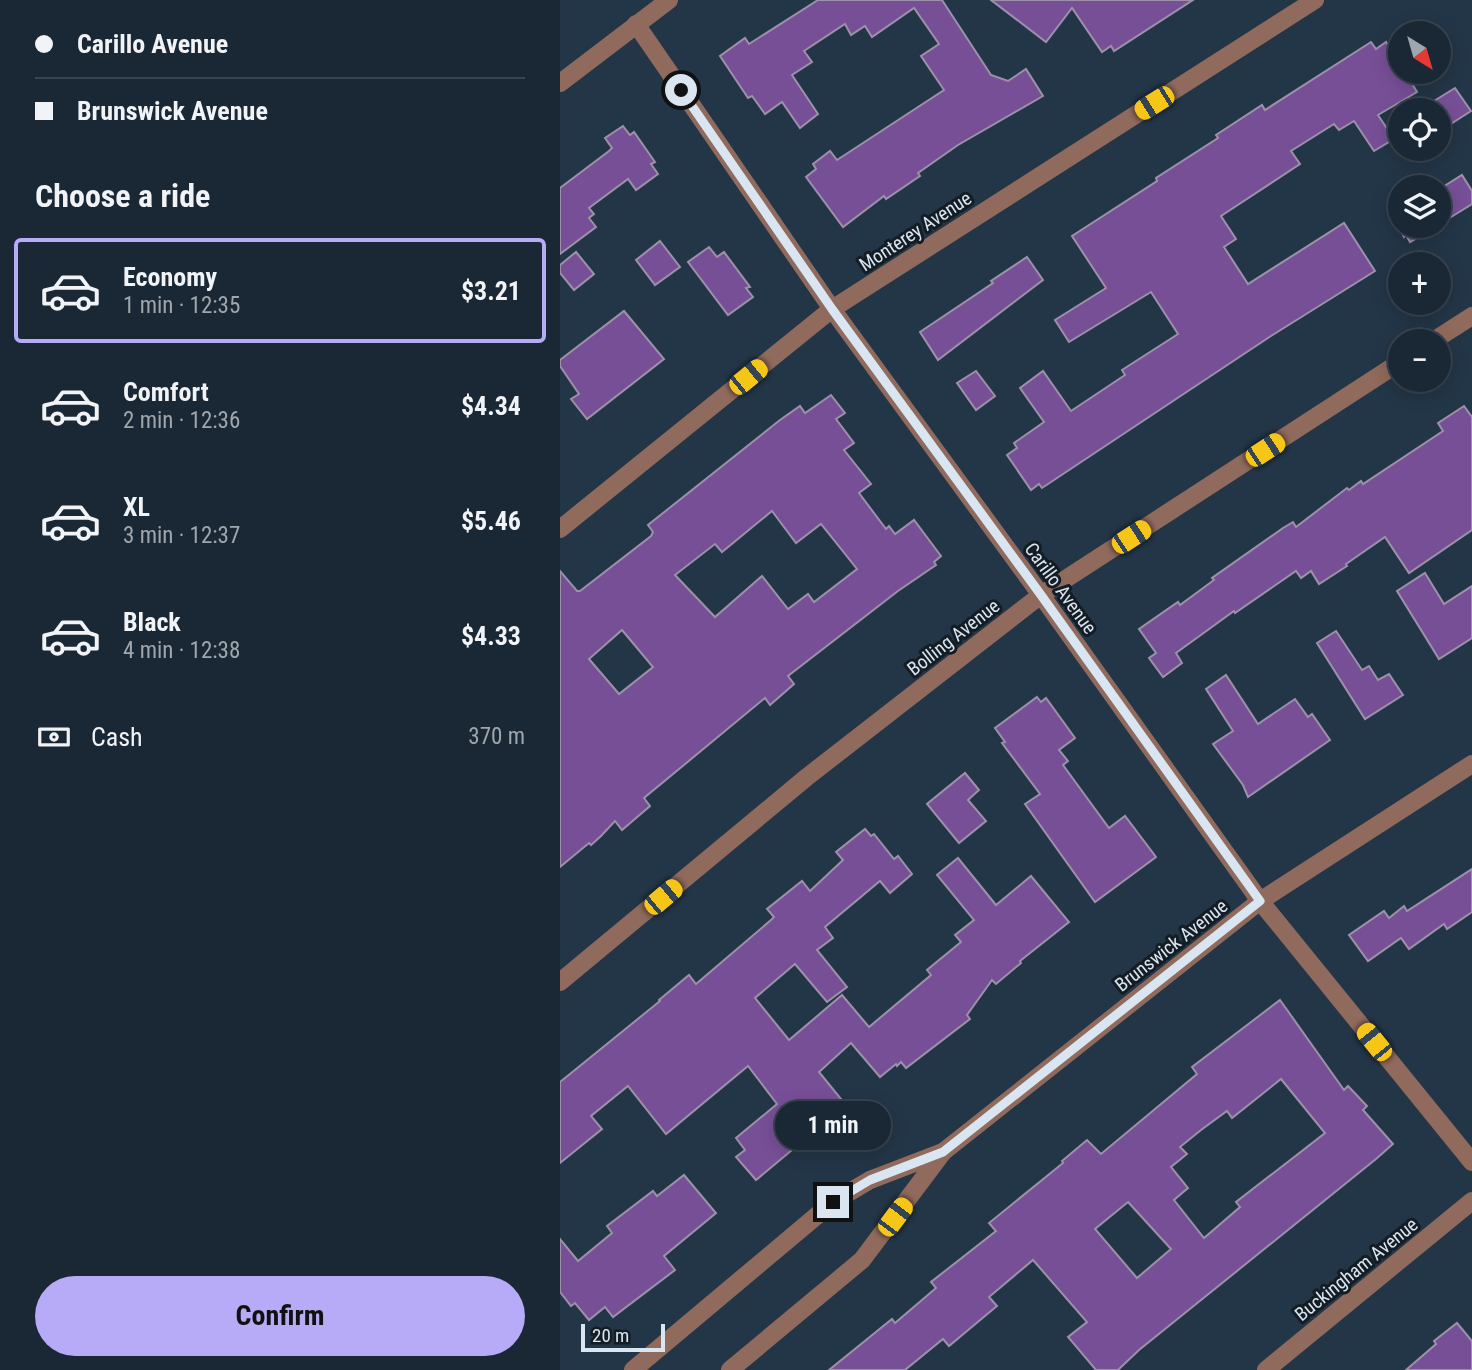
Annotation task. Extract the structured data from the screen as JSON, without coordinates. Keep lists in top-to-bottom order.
{
  "streets": {
    "street": [
      "Monterey Avenue",
      "Carillo Avenue",
      "Bolling Avenue",
      "Brunswick Avenue",
      "Buckingham Avenue"
    ]
  },
  "crossings": [
    ["Monterey Avenue", "Carillo Avenue"],
    ["Carillo Avenue", "Bolling Avenue"],
    ["Carillo Avenue", "Brunswick Avenue"]
  ],
  "scale_bar": "20 m",
  "north": "bottom right",
  "page": {
    "banner": ["Carillo Avenue", "Brunswick Avenue"],
    "map_buttons": ["+", "−"],
    "heading": "Choose a ride",
    "list": [
      {
        "name": "Economy",
        "note": "1 min · 12:35",
        "value": "$3.21"
      },
      {
        "name": "Comfort",
        "note": "2 min · 12:36",
        "value": "$4.34"
      },
      {
        "name": "XL",
        "note": "3 min · 12:37",
        "value": "$5.46"
      },
      {
        "name": "Black",
        "note": "4 min · 12:38",
        "value": "$4.33"
      }
    ],
    "pay": ["Cash", "370 m"],
    "bubble": "1 min",
    "buttons": "Confirm",
    "scale": "20 m"
  }
}
